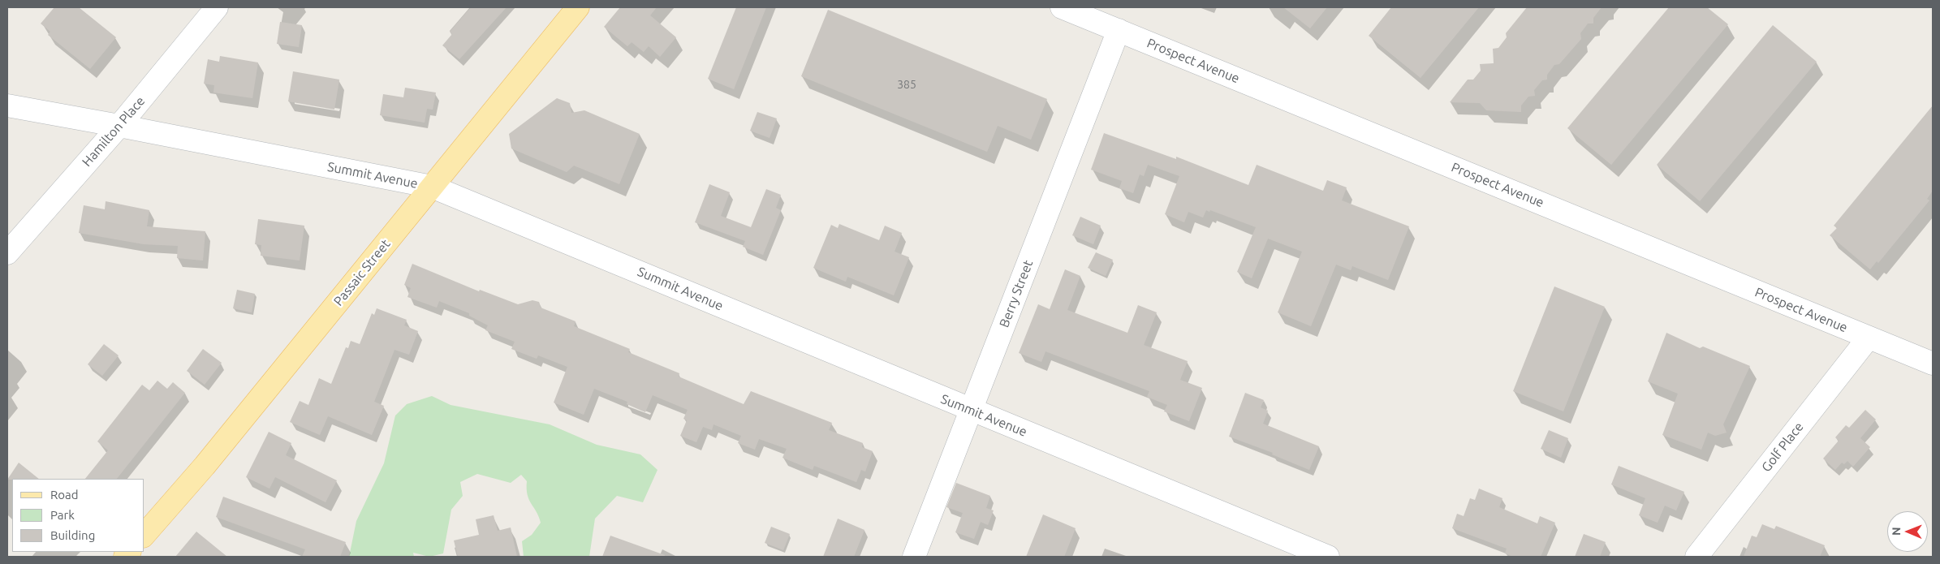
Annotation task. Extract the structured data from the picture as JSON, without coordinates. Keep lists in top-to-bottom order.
{
  "streets": {
    "main road": ["Passaic Street"],
    "street": [
      "Prospect Avenue",
      "Hamilton Place",
      "Summit Avenue",
      "Berry Street",
      "Golf Place"
    ]
  },
  "crossings": [
    ["Prospect Avenue", "Berry Street"],
    ["Prospect Avenue", "Golf Place"],
    ["Hamilton Place", "Summit Avenue"],
    ["Summit Avenue", "Passaic Street"],
    ["Summit Avenue", "Berry Street"]
  ],
  "house_numbers": ["385"],
  "legend": ["Road", "Park", "Building"],
  "north": "left"
}
